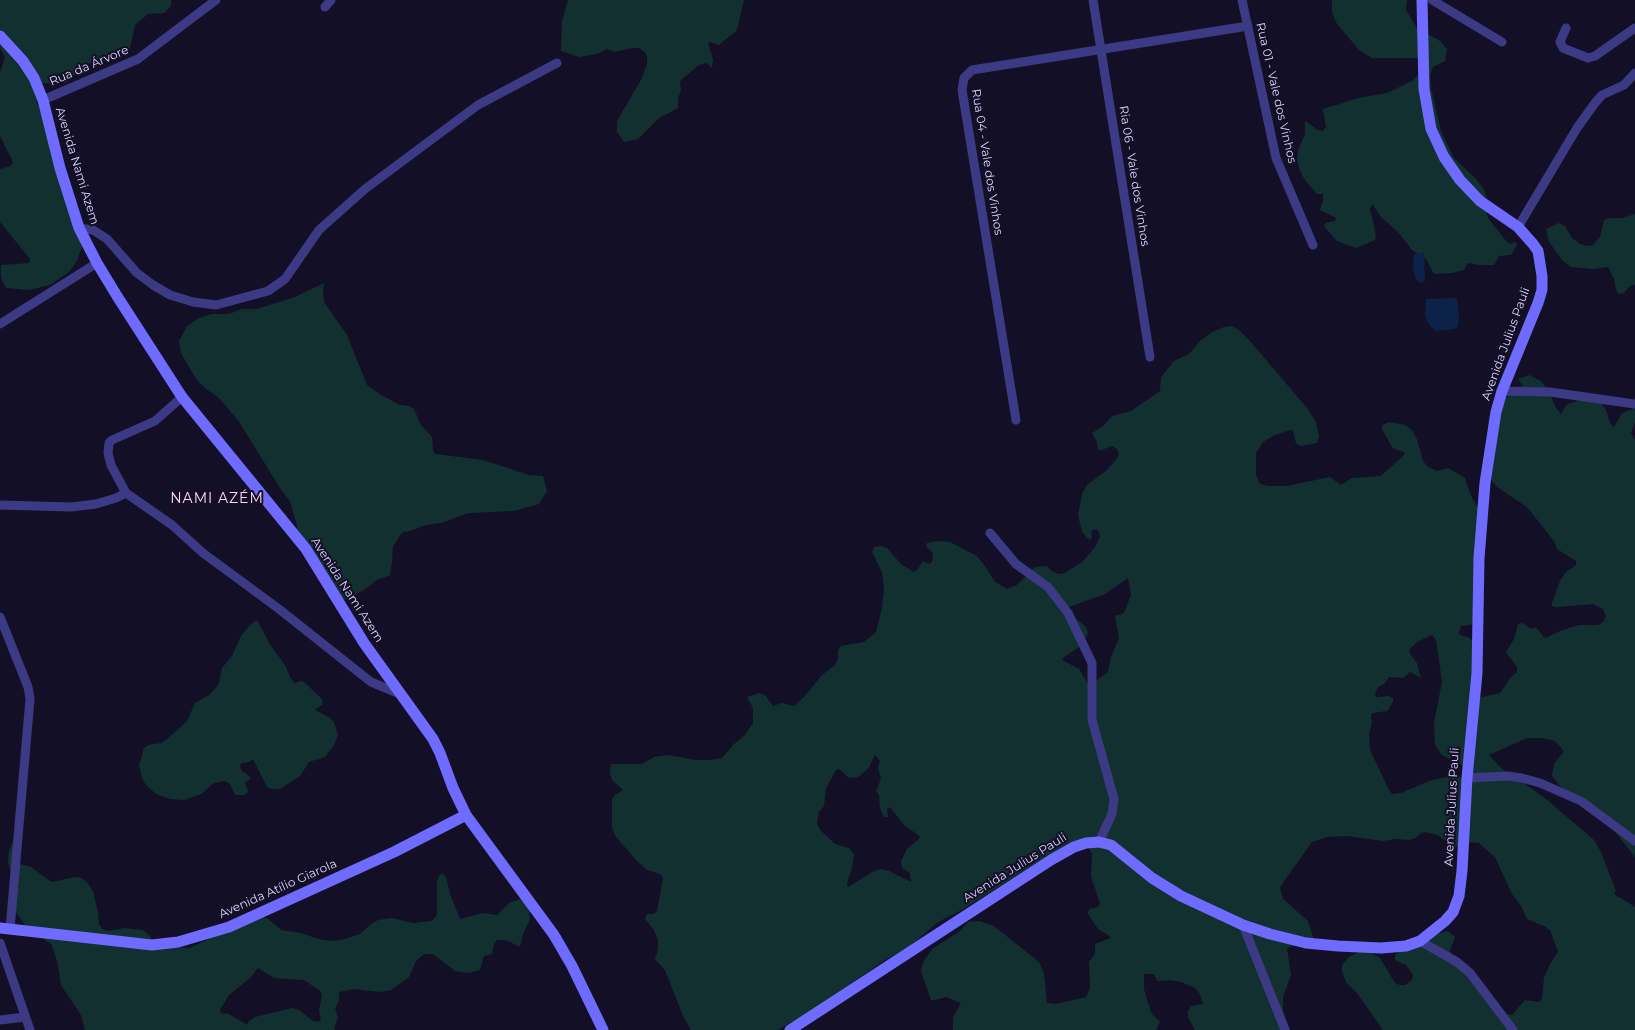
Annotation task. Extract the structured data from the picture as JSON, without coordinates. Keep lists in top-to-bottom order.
{
  "streets": {
    "street": [
      "Rua da Árvore",
      "Rua 01 - Vale dos Vinhos",
      "Rua 04 - Vale dos Vinhos",
      "Avenida Nami Azem",
      "Ria 06 - Vale dos Vinhos",
      "Avenida Julius Pauli",
      "Avenida Atílio Giarola"
    ]
  },
  "crossings": [
    ["Rua da Árvore", "Avenida Nami Azem"],
    ["Rua 01 - Vale dos Vinhos", "Rua 04 - Vale dos Vinhos"],
    ["Rua 04 - Vale dos Vinhos", "Ria 06 - Vale dos Vinhos"],
    ["Avenida Nami Azem", "Avenida Atílio Giarola"]
  ],
  "districts": ["NAMI AZÉM"]
}
